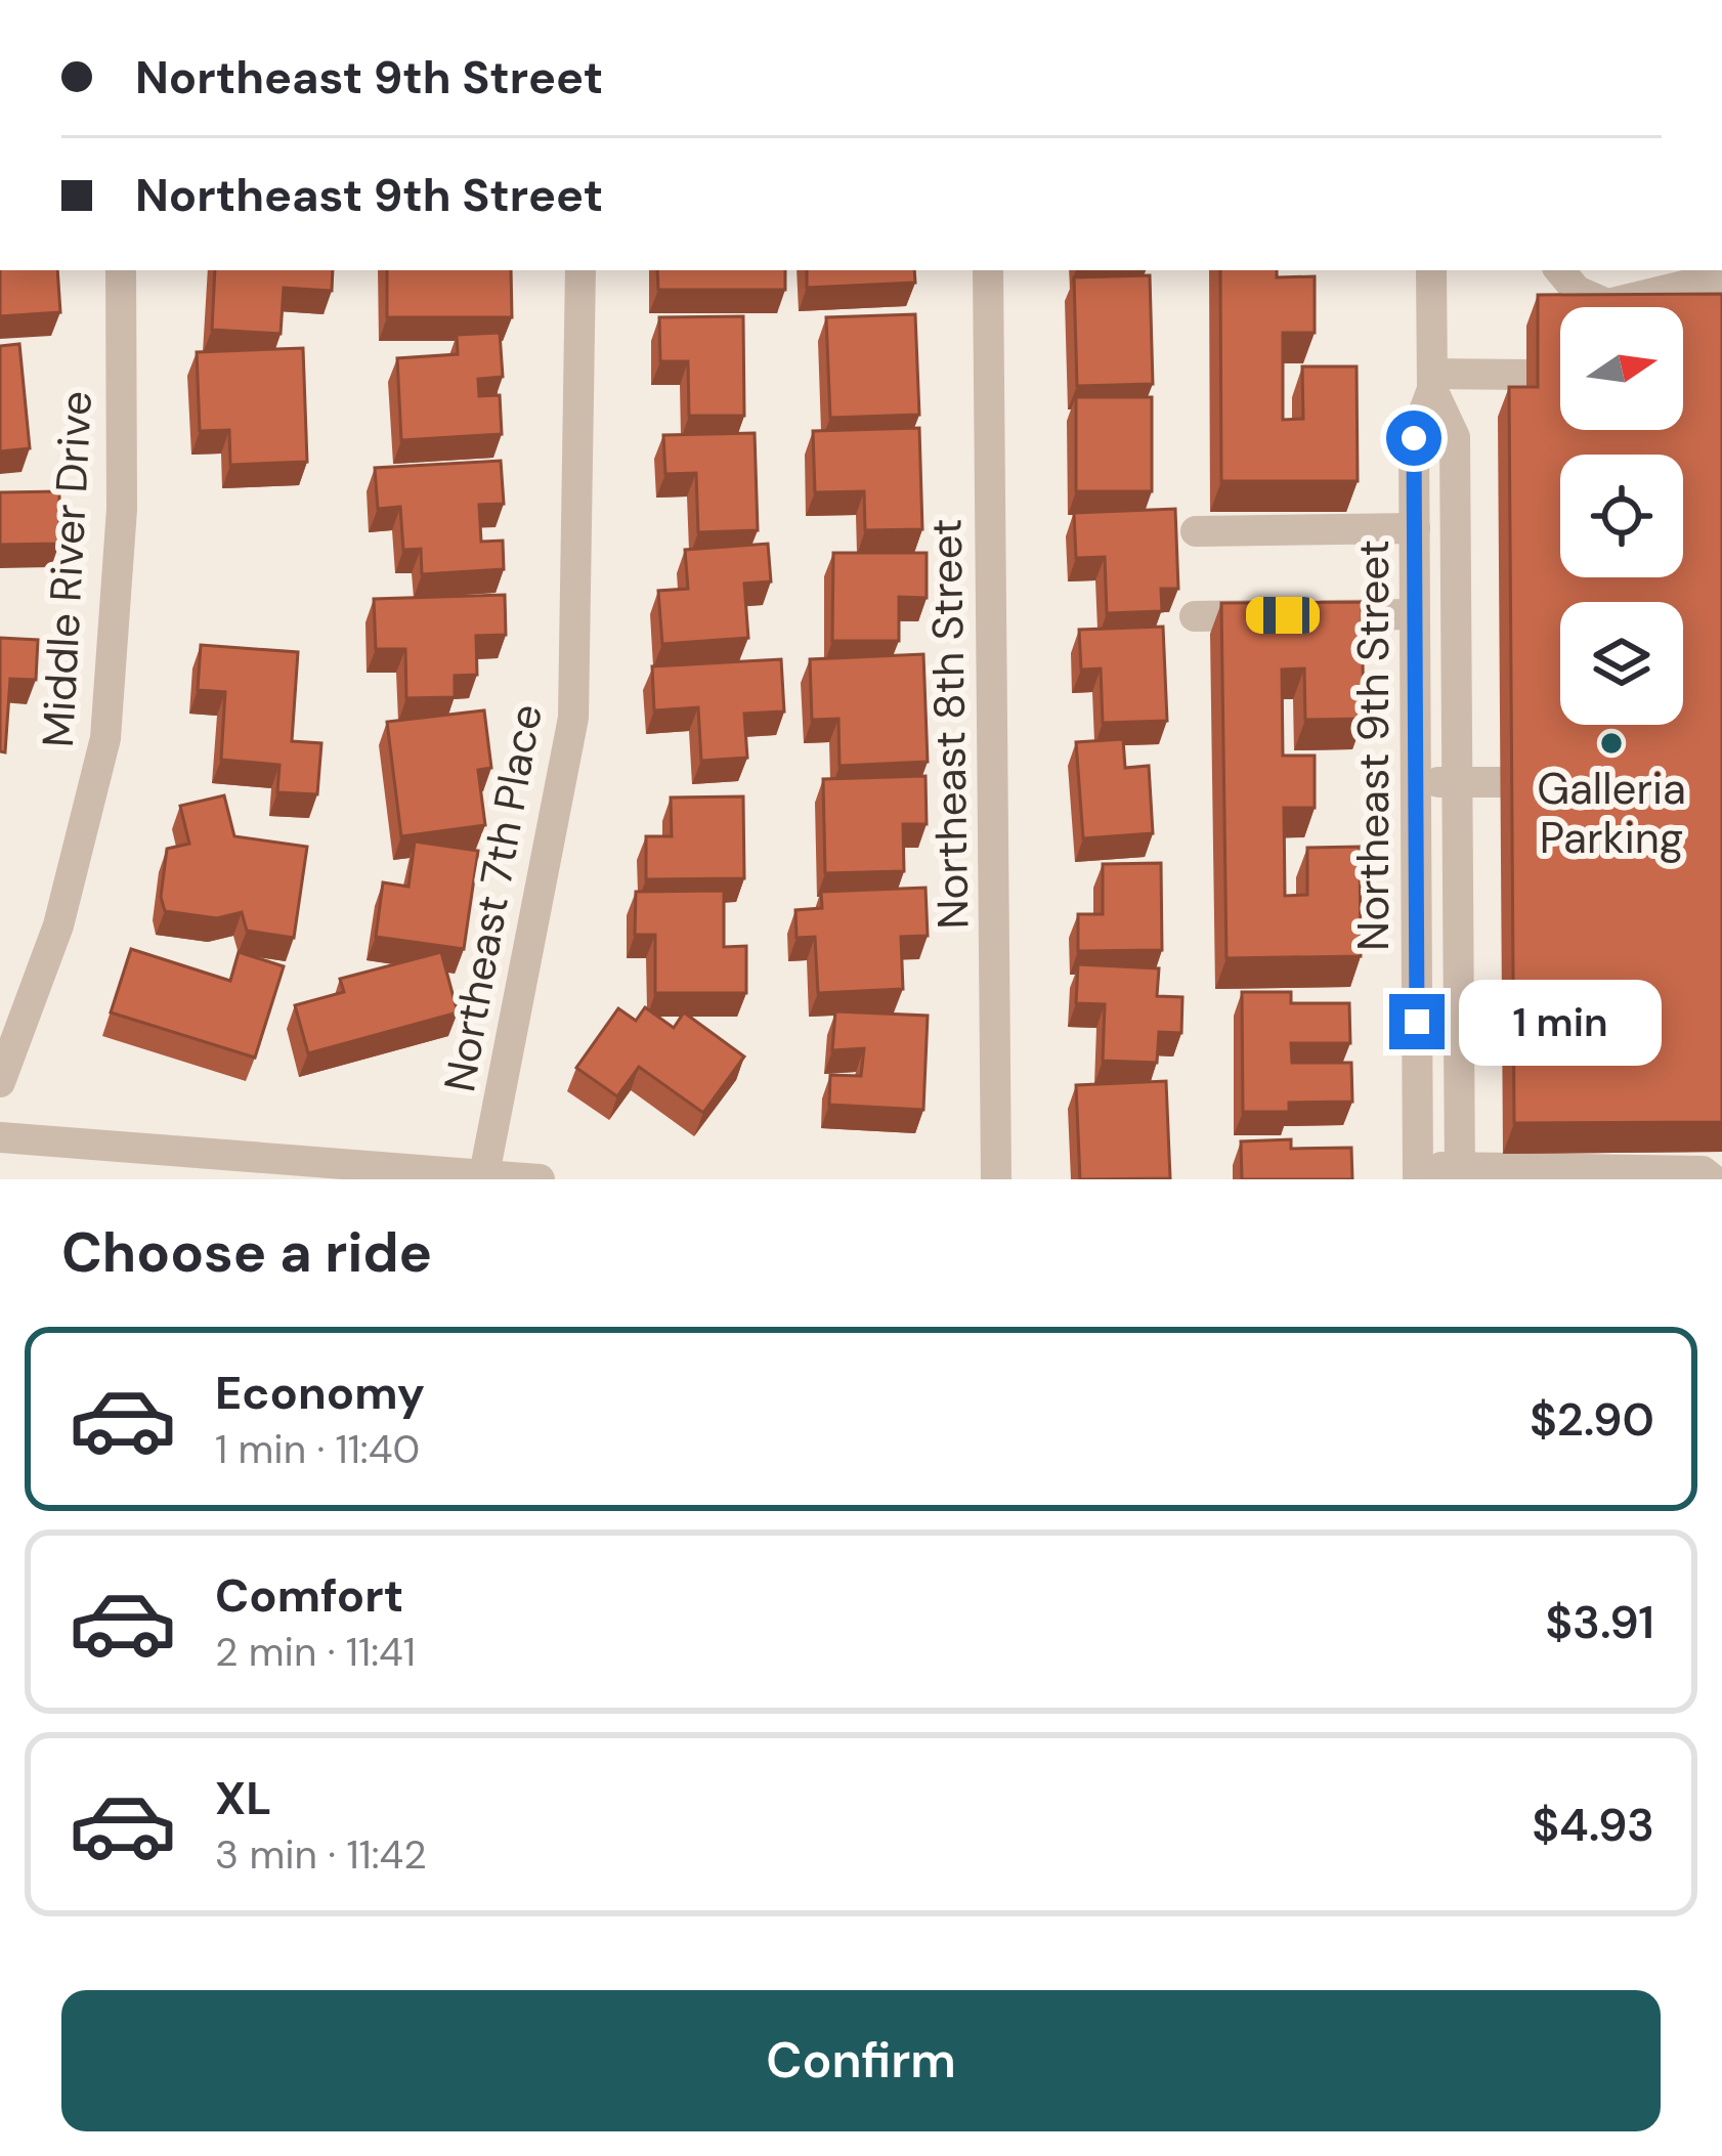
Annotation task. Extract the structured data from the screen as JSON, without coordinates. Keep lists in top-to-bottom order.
{
  "streets": {
    "street": [
      "Middle River Drive",
      "Northeast 8th Street",
      "Northeast 9th Street",
      "Northeast 7th Place"
    ]
  },
  "places": ["Galleria Parking"],
  "north": "right",
  "page": {
    "banner": ["Northeast 9th Street", "Northeast 9th Street"],
    "bubble": "1 min",
    "heading": "Choose a ride",
    "list": [
      {
        "name": "Economy",
        "note": "1 min · 11:40",
        "value": "$2.90"
      },
      {
        "name": "Comfort",
        "note": "2 min · 11:41",
        "value": "$3.91"
      },
      {
        "name": "XL",
        "note": "3 min · 11:42",
        "value": "$4.93"
      }
    ],
    "buttons": "Confirm"
  }
}
